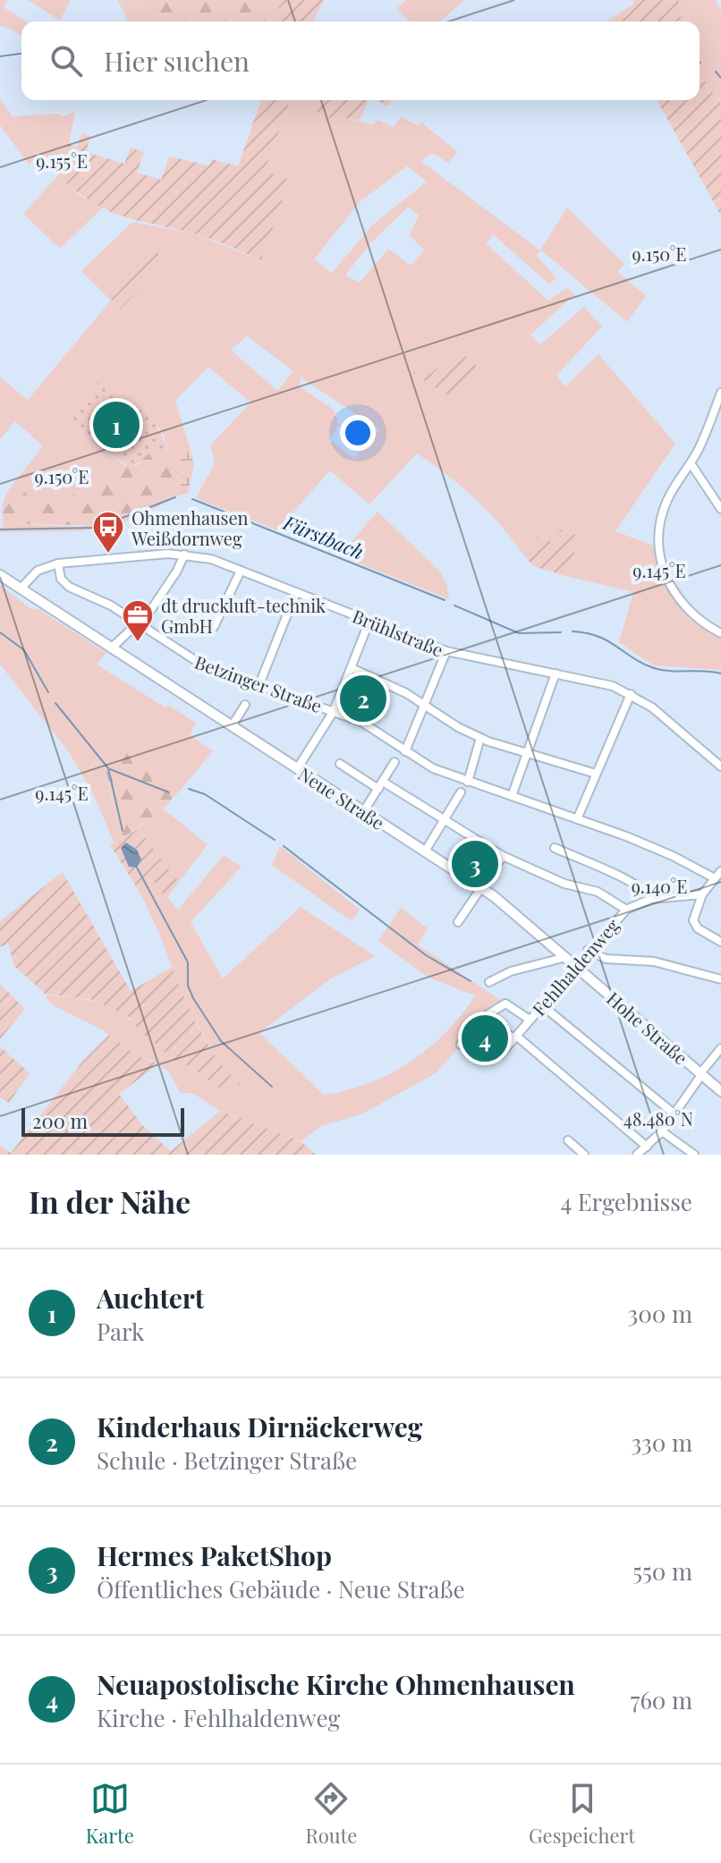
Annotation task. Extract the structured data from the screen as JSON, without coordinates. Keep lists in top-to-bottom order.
{
  "streets": {
    "main road": ["Neue Straße", "Hohe Straße"],
    "street": ["Brühlstraße", "Betzinger Straße", "Fehlhaldenweg"]
  },
  "crossings": [
    ["Brühlstraße", "Betzinger Straße"],
    ["Brühlstraße", "Neue Straße"],
    ["Neue Straße", "Fehlhaldenweg"],
    ["Neue Straße", "Hohe Straße"],
    ["Fehlhaldenweg", "Hohe Straße"]
  ],
  "water": ["Fürstbach"],
  "places": {
    "bus stop": ["Ohmenhausen Weißdornweg"],
    "office": ["dt druckluft-technik GmbH"]
  },
  "scale_bar": "200 m",
  "page": {
    "search": "Hier suchen",
    "pins": [
      "1",
      "2",
      "3",
      "4"
    ],
    "scale": "200 m",
    "heading": ["In der Nähe", "4 Ergebnisse"],
    "list": [
      {
        "mark": "1",
        "name": "Auchtert",
        "note": "Park",
        "value": "300 m"
      },
      {
        "mark": "2",
        "name": "Kinderhaus Dirnäckerweg",
        "note": "Schule · Betzinger Straße",
        "value": "330 m"
      },
      {
        "mark": "3",
        "name": "Hermes PaketShop",
        "note": "Öffentliches Gebäude · Neue Straße",
        "value": "550 m"
      },
      {
        "mark": "4",
        "name": "Neuapostolische Kirche Ohmenhausen",
        "note": "Kirche · Fehlhaldenweg",
        "value": "760 m"
      }
    ],
    "nav": ["Karte", "Route", "Gespeichert"]
  },
  "coordinates": [
    "9.155°E",
    "9.150°E",
    "9.145°E",
    "9.140°E",
    "48.480°N"
  ]
}
